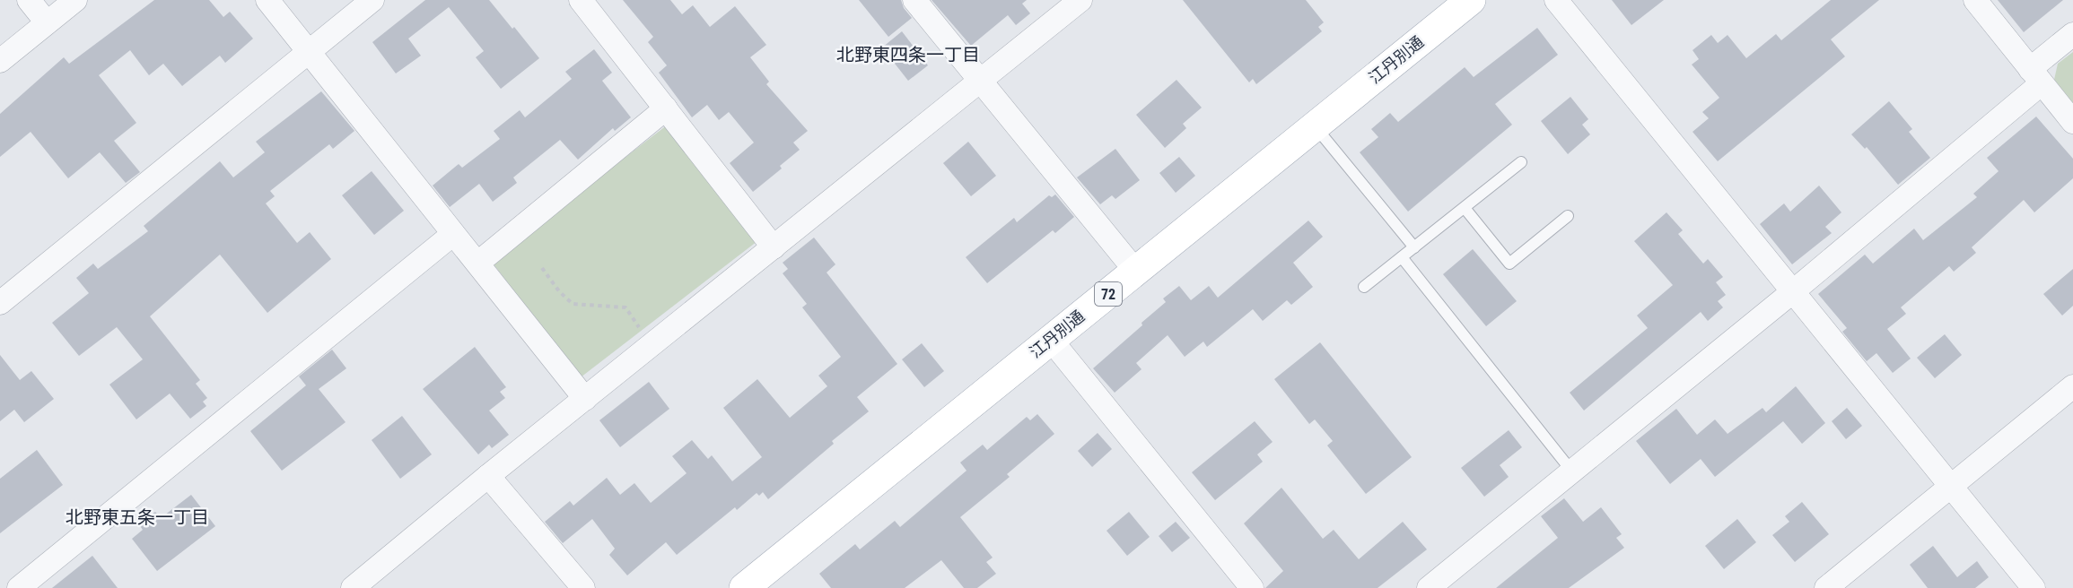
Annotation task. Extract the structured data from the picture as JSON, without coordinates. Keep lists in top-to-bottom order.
{
  "streets": {
    "main road": ["江丹別通", "72"]
  },
  "districts": ["北野東四条一丁目", "北野東五条一丁目"]
}
